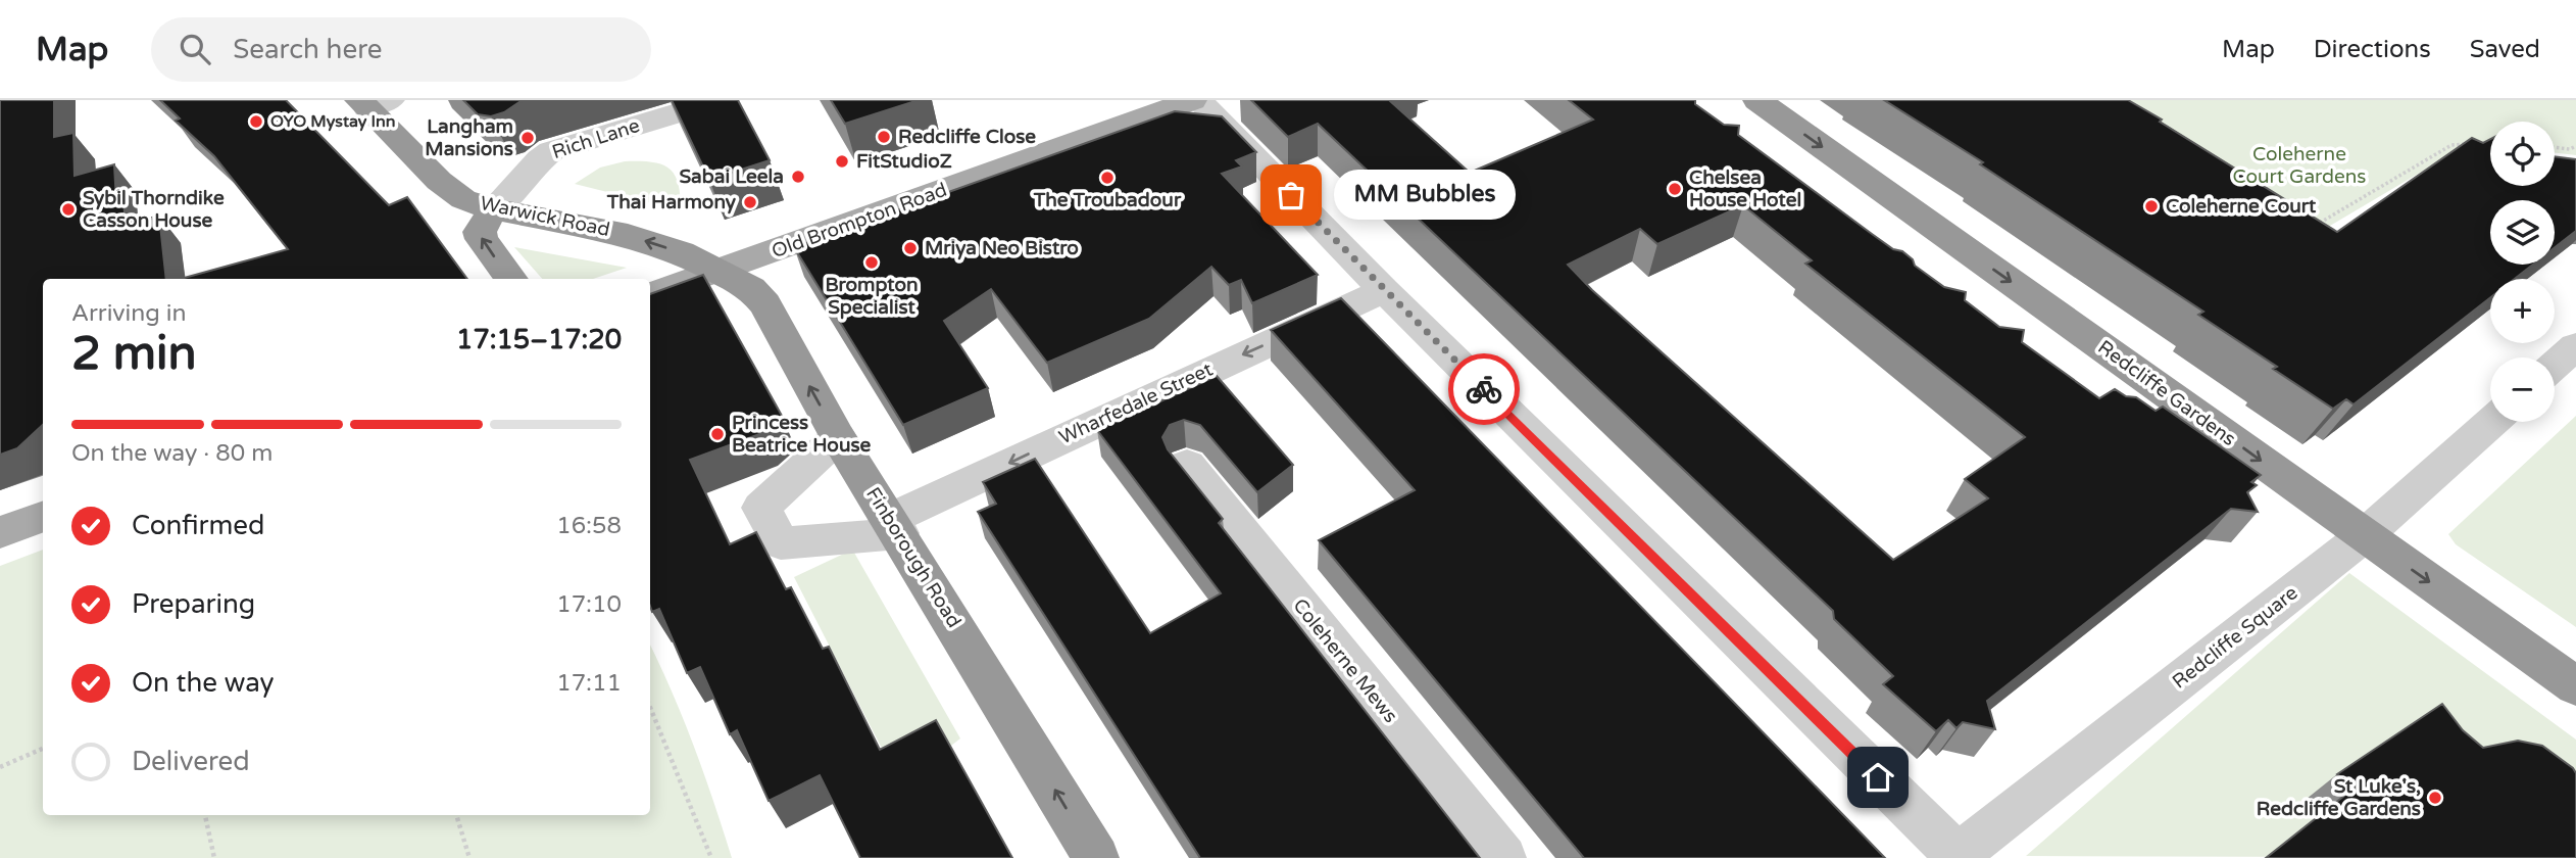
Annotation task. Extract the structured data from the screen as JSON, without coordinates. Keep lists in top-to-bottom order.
{
  "streets": {
    "highway": ["Warwick Road", "Redcliffe Gardens", "Finborough Road"],
    "main road": ["Old Brompton Road"],
    "street": [
      "Rich Lane",
      "Wharfedale Street",
      "Redcliffe Square",
      "Coleherne Mews"
    ]
  },
  "crossings": [
    ["Rich Lane", "Warwick Road"],
    ["Warwick Road", "Old Brompton Road"],
    ["Warwick Road", "Finborough Road"],
    ["Old Brompton Road", "Finborough Road"],
    ["Redcliffe Gardens", "Redcliffe Square"],
    ["Wharfedale Street", "Finborough Road"],
    ["Wharfedale Street", "Redcliffe Square"]
  ],
  "one_way": [
    "Warwick Road",
    "Redcliffe Gardens",
    "Wharfedale Street",
    "Finborough Road"
  ],
  "parks": ["Coleherne Court Gardens"],
  "places": [
    "OYO Mystay Inn",
    "Redcliffe Close",
    "Langham Mansions",
    "FitStudioZ",
    "Sabai Leela",
    "The Troubadour",
    "Chelsea House Hotel",
    "MM Bubbles",
    "Thai Harmony",
    "Coleherne Court",
    "Sybil Thorndike Casson House",
    "Mriya Neo Bistro",
    "Brompton Specialist",
    "Princess Beatrice House",
    "St Luke's, Redcliffe Gardens"
  ],
  "page": {
    "header": "Map",
    "search": "Search here",
    "nav": ["Map", "Directions", "Saved"],
    "map_buttons": ["+", "−"],
    "bubble": "MM Bubbles",
    "heading": ["2 min", "Arriving in", "17:15–17:20"],
    "bar": "On the way · 80 m",
    "list": [
      ["Confirmed", "16:58"],
      ["Preparing", "17:10"],
      ["On the way", "17:11"],
      "Delivered"
    ]
  }
}
